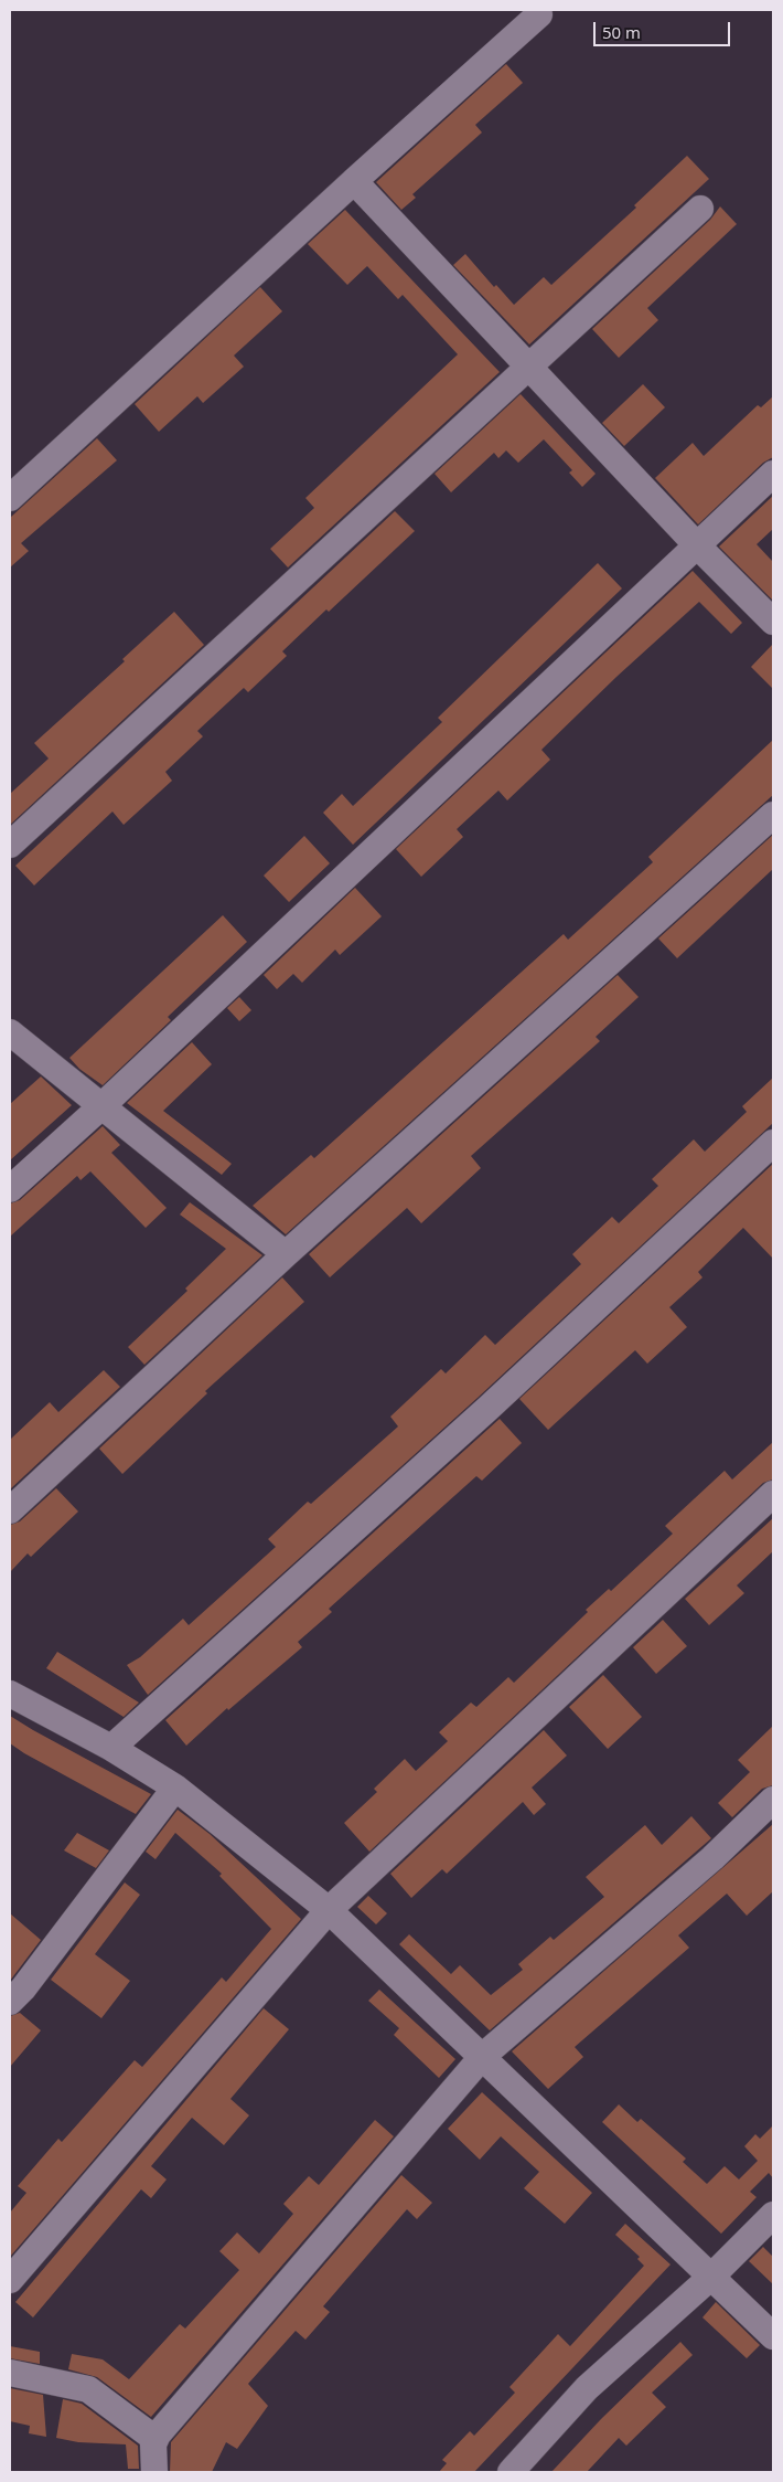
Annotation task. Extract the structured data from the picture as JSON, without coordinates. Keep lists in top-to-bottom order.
{
  "scale_bar": "50 m"
}
